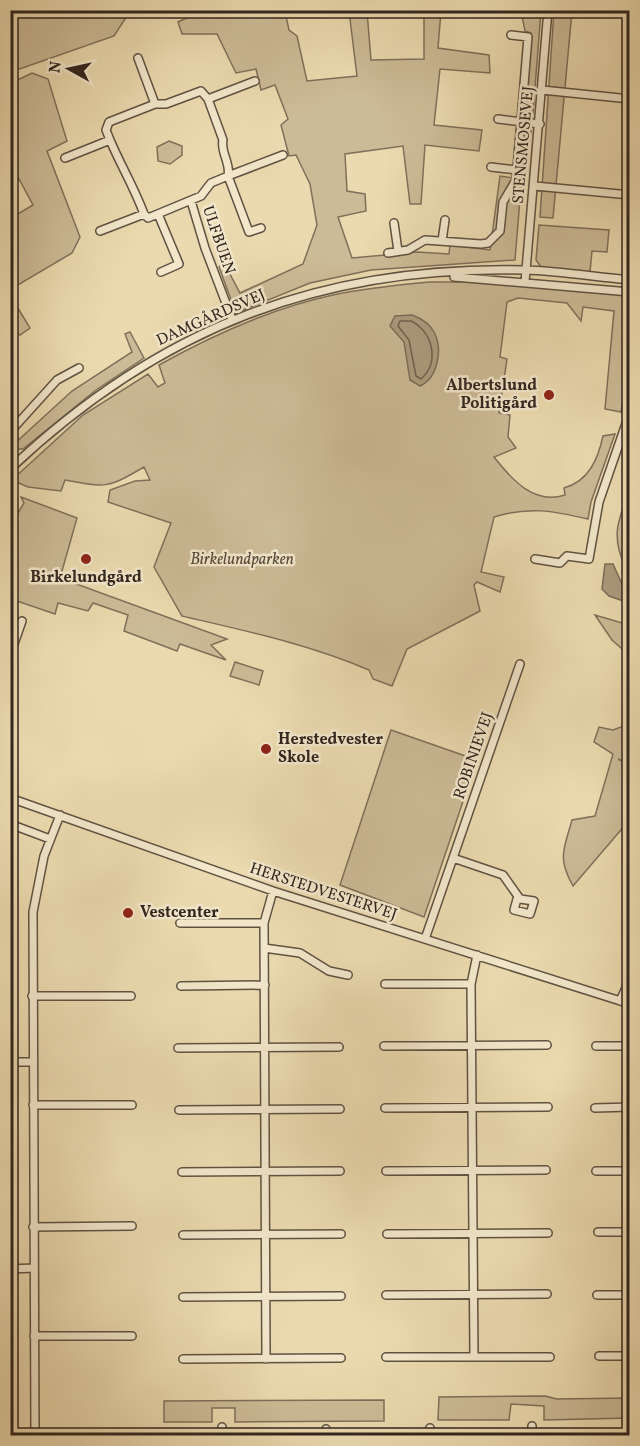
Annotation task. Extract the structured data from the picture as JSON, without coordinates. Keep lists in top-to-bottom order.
{
  "streets": {
    "street": [
      "STENSMOSEVEJ",
      "ULFBUEN",
      "DAMGÅRDSVEJ",
      "ROBINIEVEJ",
      "HERSTEDVESTERVEJ"
    ]
  },
  "crossings": [
    ["STENSMOSEVEJ", "DAMGÅRDSVEJ"],
    ["ULFBUEN", "DAMGÅRDSVEJ"],
    ["ROBINIEVEJ", "HERSTEDVESTERVEJ"]
  ],
  "parks": ["Birkelundparken"],
  "places": [
    "Albertslund Politigård",
    "Birkelundgård",
    "Herstedvester Skole",
    "Vestcenter"
  ],
  "north": "left"
}
